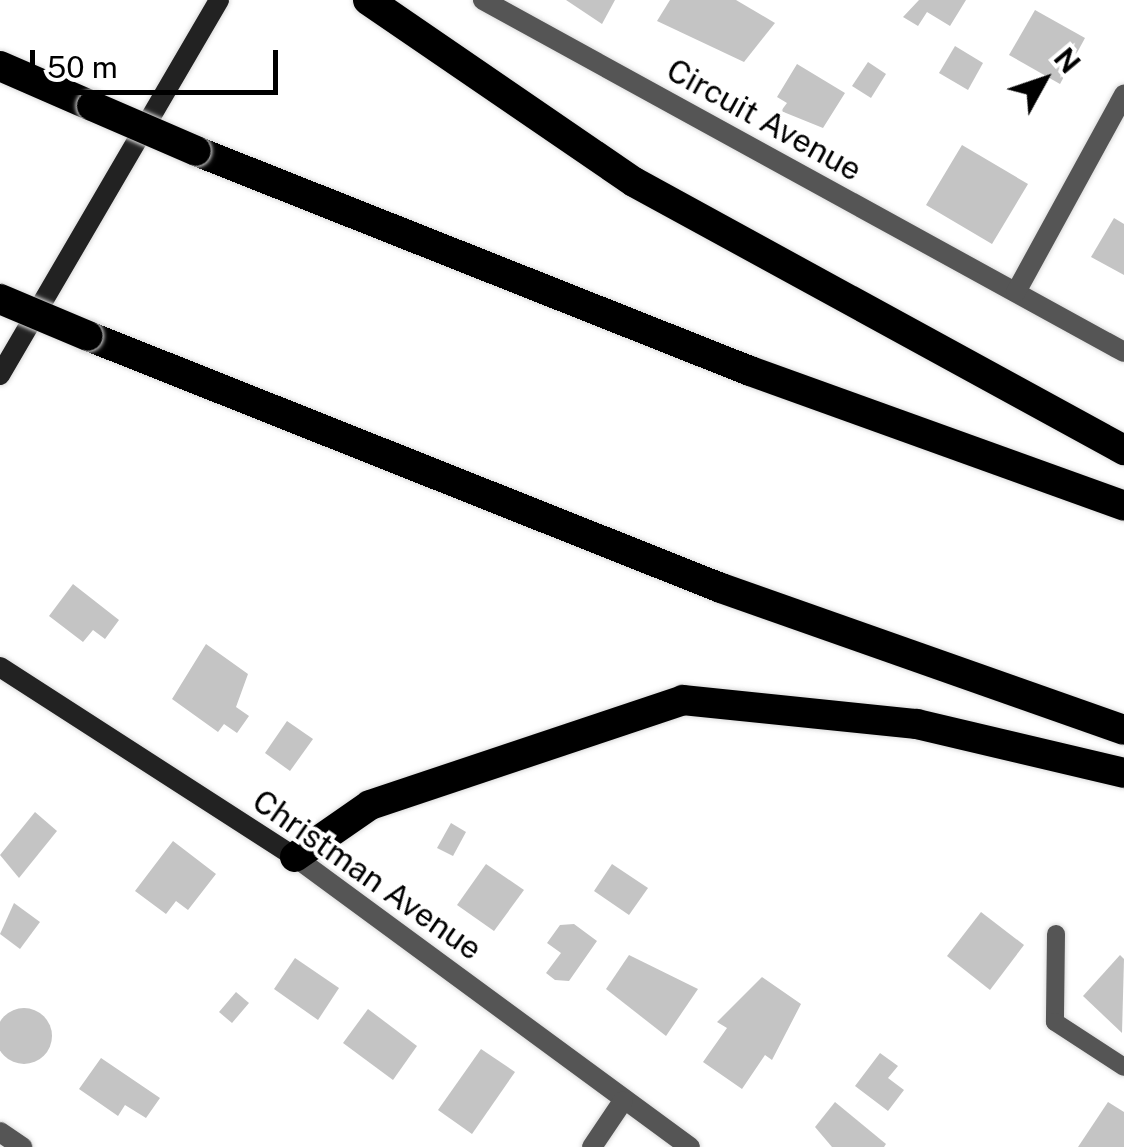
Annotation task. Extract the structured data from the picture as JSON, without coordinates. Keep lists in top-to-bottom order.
{
  "streets": {
    "main road": ["Christman Avenue"],
    "street": ["Circuit Avenue"]
  },
  "scale_bar": "50 m",
  "north": "top right"
}
